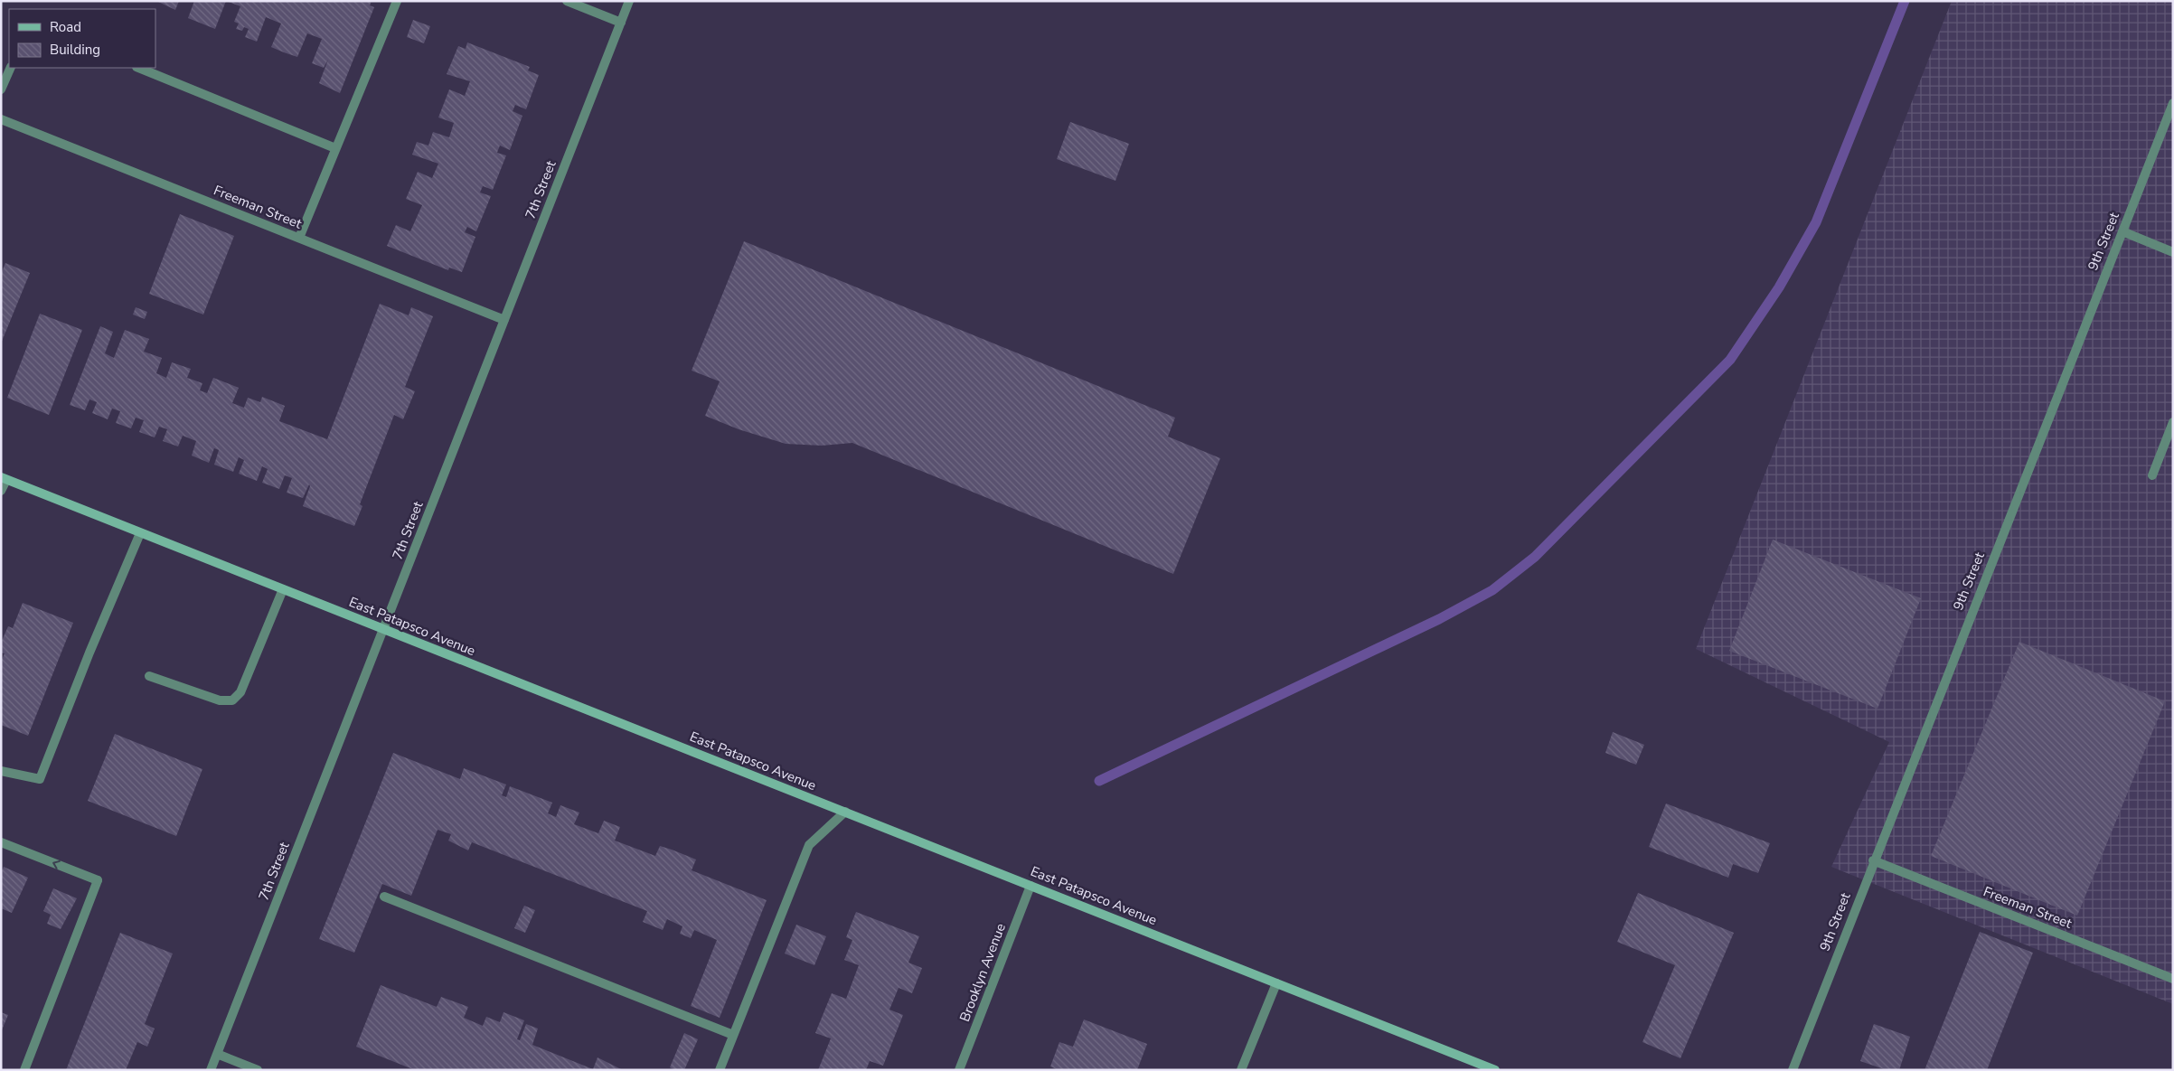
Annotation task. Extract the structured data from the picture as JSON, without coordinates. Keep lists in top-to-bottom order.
{
  "streets": {
    "main road": ["East Patapsco Avenue"],
    "street": [
      "7th Street",
      "Freeman Street",
      "9th Street",
      "Brooklyn Avenue"
    ]
  },
  "crossings": [
    ["7th Street", "Freeman Street"],
    ["7th Street", "East Patapsco Avenue"],
    ["Freeman Street", "9th Street"],
    ["East Patapsco Avenue", "Brooklyn Avenue"]
  ],
  "legend": ["Road", "Building"]
}
